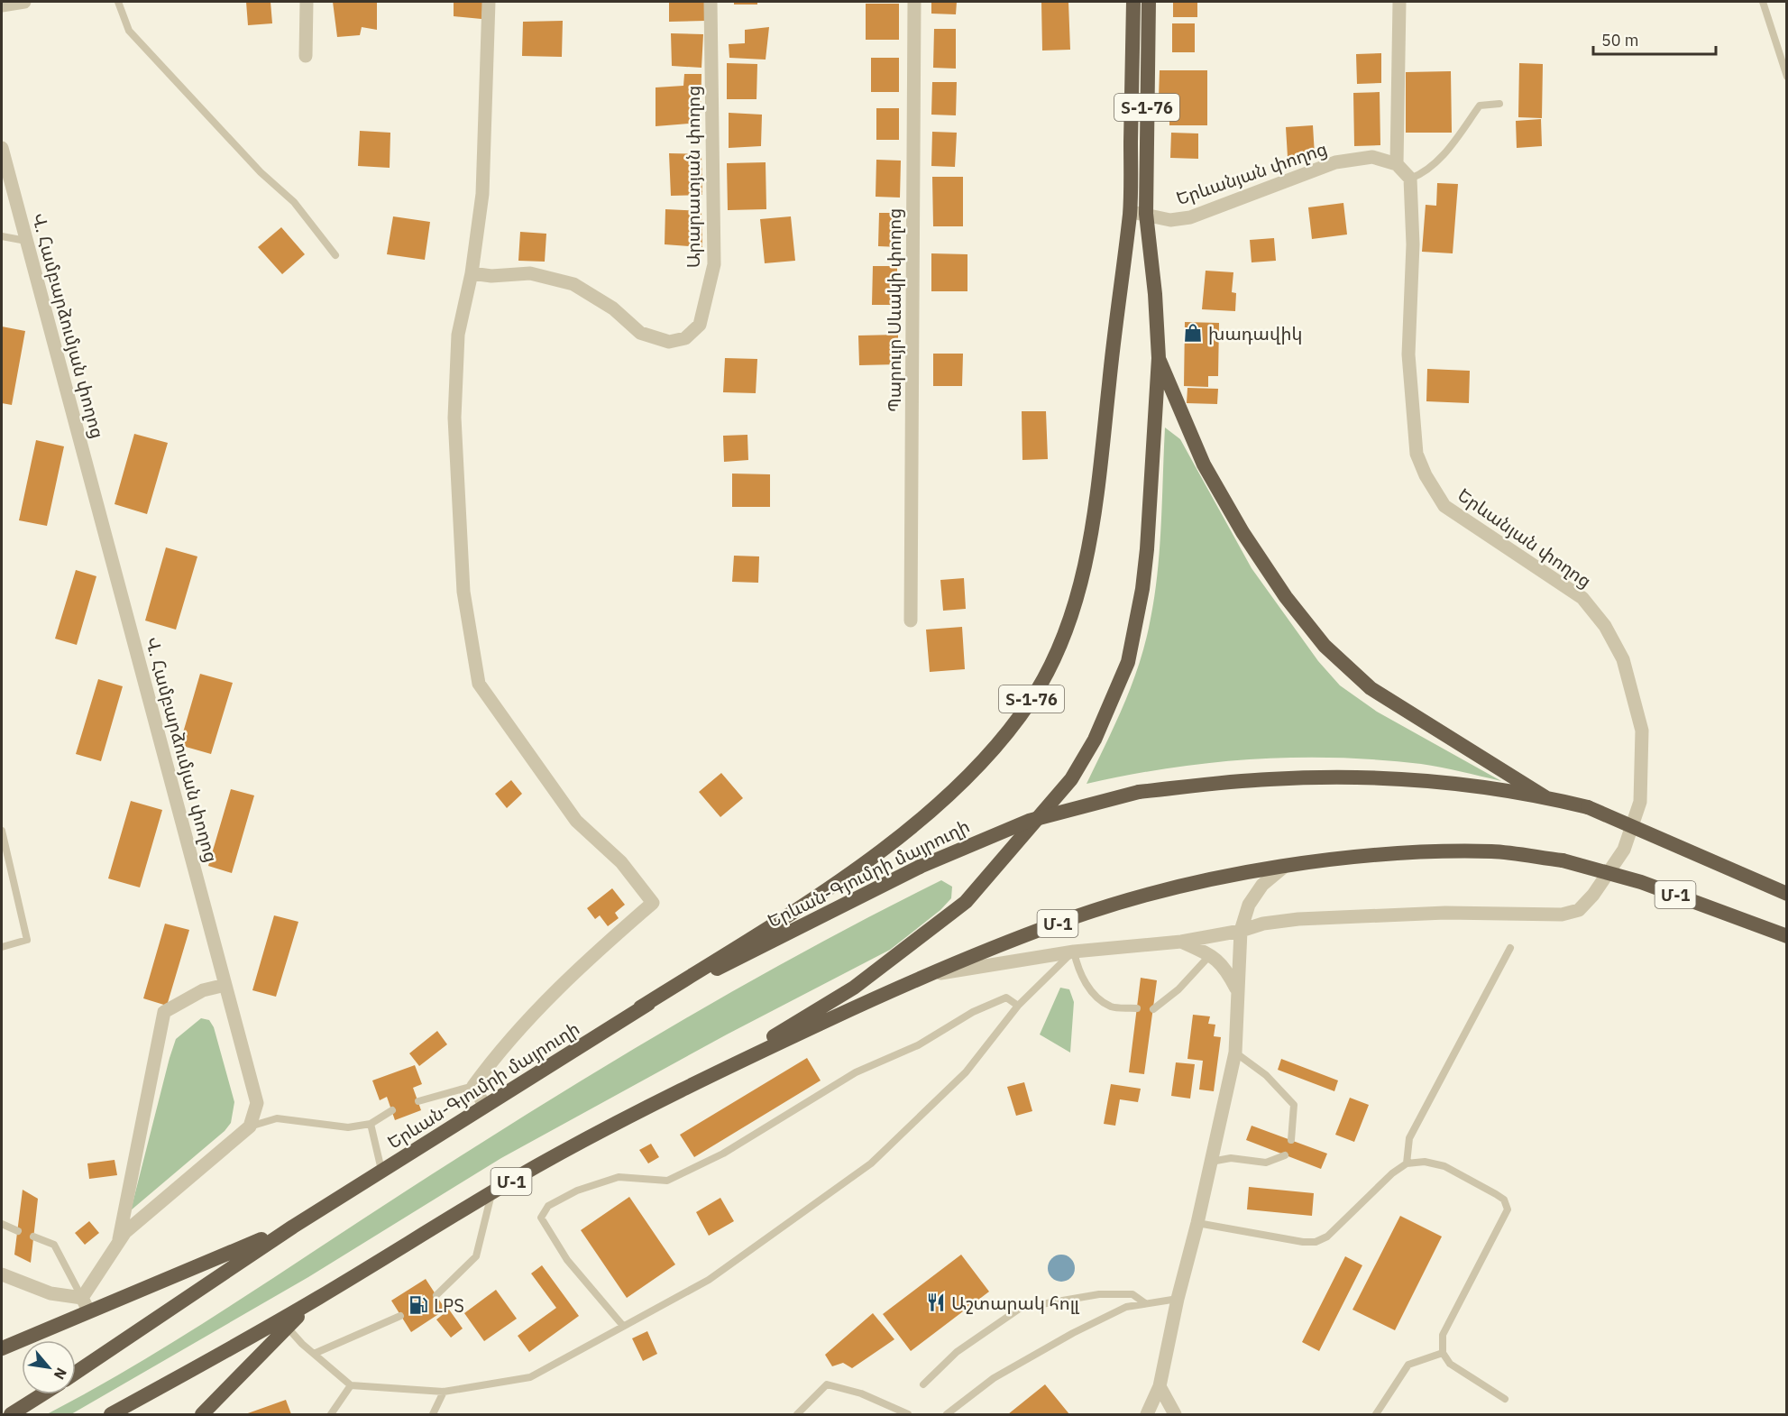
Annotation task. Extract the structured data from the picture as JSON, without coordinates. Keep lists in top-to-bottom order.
{
  "streets": {
    "highway": ["Տ-1-76", "Երևան-Գյումրի մայրուղի", "Մ-1"],
    "street": [
      "Երևանյան փողոց",
      "Արարատյան փողոց",
      "Պարույր Սևակի փողոց",
      "Վ. Համբարձումյան փողոց"
    ]
  },
  "crossings": [
    ["Տ-1-76", "Երևանյան փողոց"],
    ["Տ-1-76", "Երևան-Գյումրի մայրուղի"],
    ["Տ-1-76", "Մ-1"],
    ["Երևանյան փողոց", "Մ-1"]
  ],
  "places": {
    "shop": ["խադավիկ"],
    "restaurant": ["Աշտարակ հոլլ"],
    "fuel station": ["LPS"]
  },
  "scale_bar": "50 m",
  "north": "bottom right"
}
